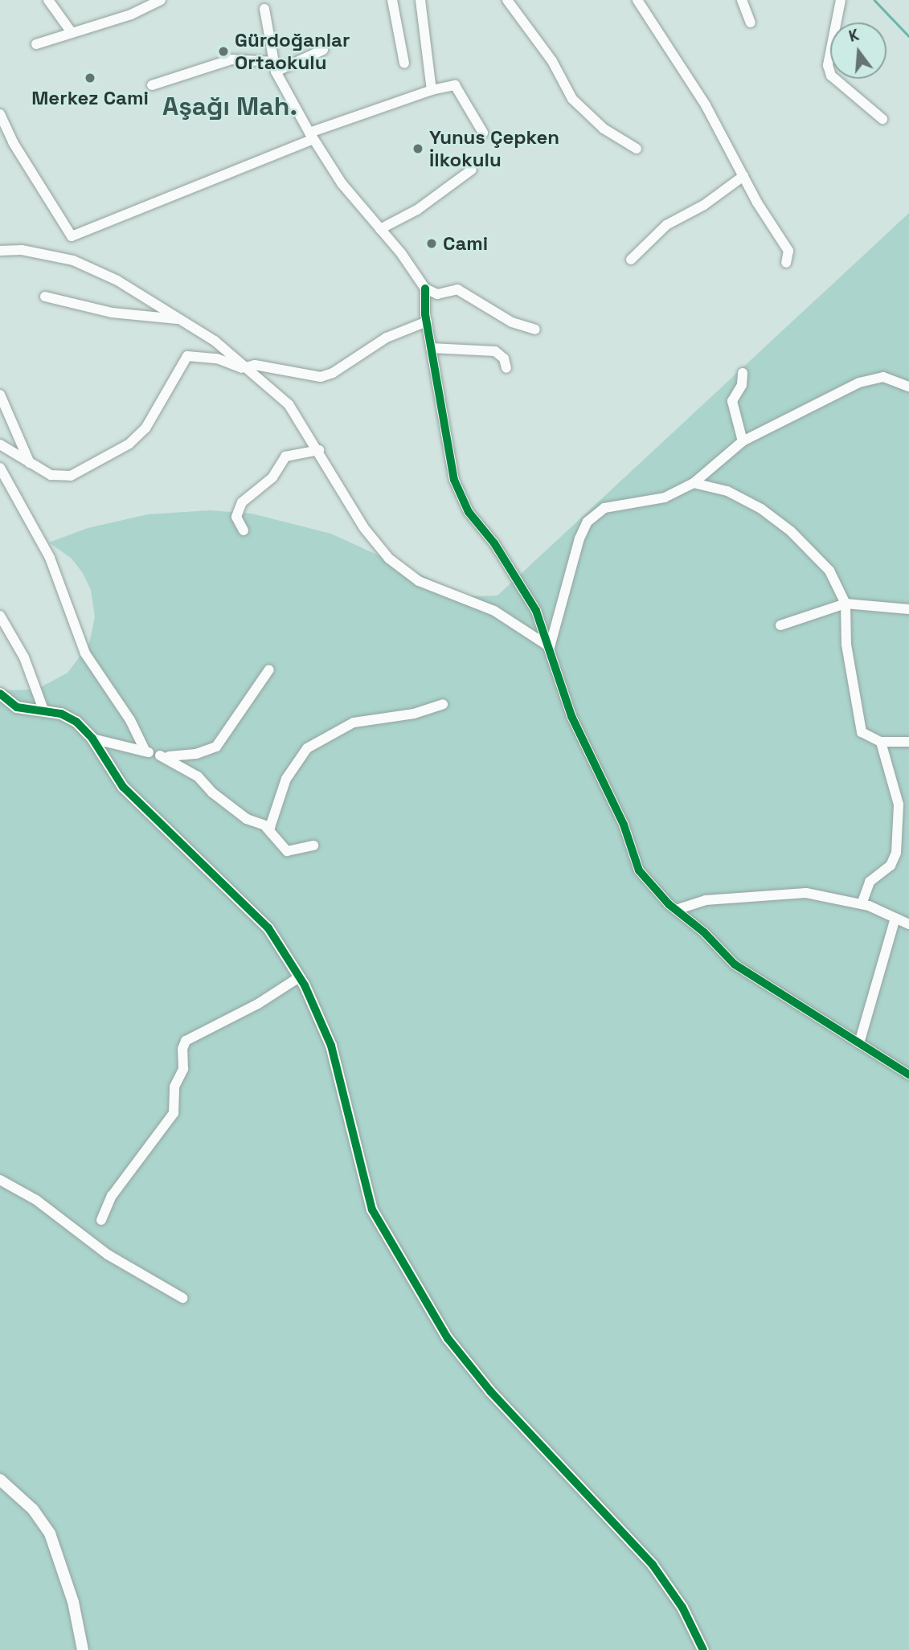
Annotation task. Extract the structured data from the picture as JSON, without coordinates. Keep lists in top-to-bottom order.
{
  "districts": ["Aşağı Mah."],
  "places": [
    "Gürdoğanlar Ortaokulu",
    "Merkez Cami",
    "Yunus Çepken İlkokulu",
    "Cami"
  ],
  "north": "top"
}
